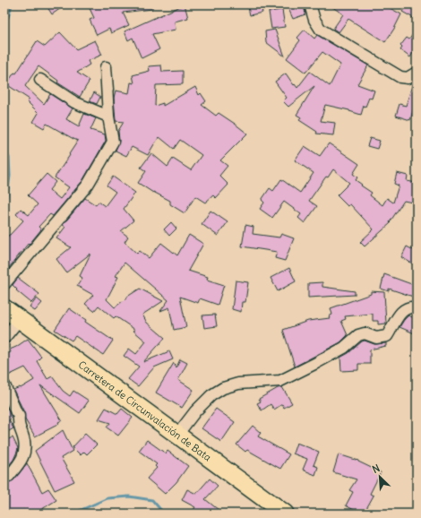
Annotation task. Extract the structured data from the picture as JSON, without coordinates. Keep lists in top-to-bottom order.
{
  "streets": {
    "main road": ["Carretera de Circunvalación de Bata"]
  },
  "north": "top left"
}
